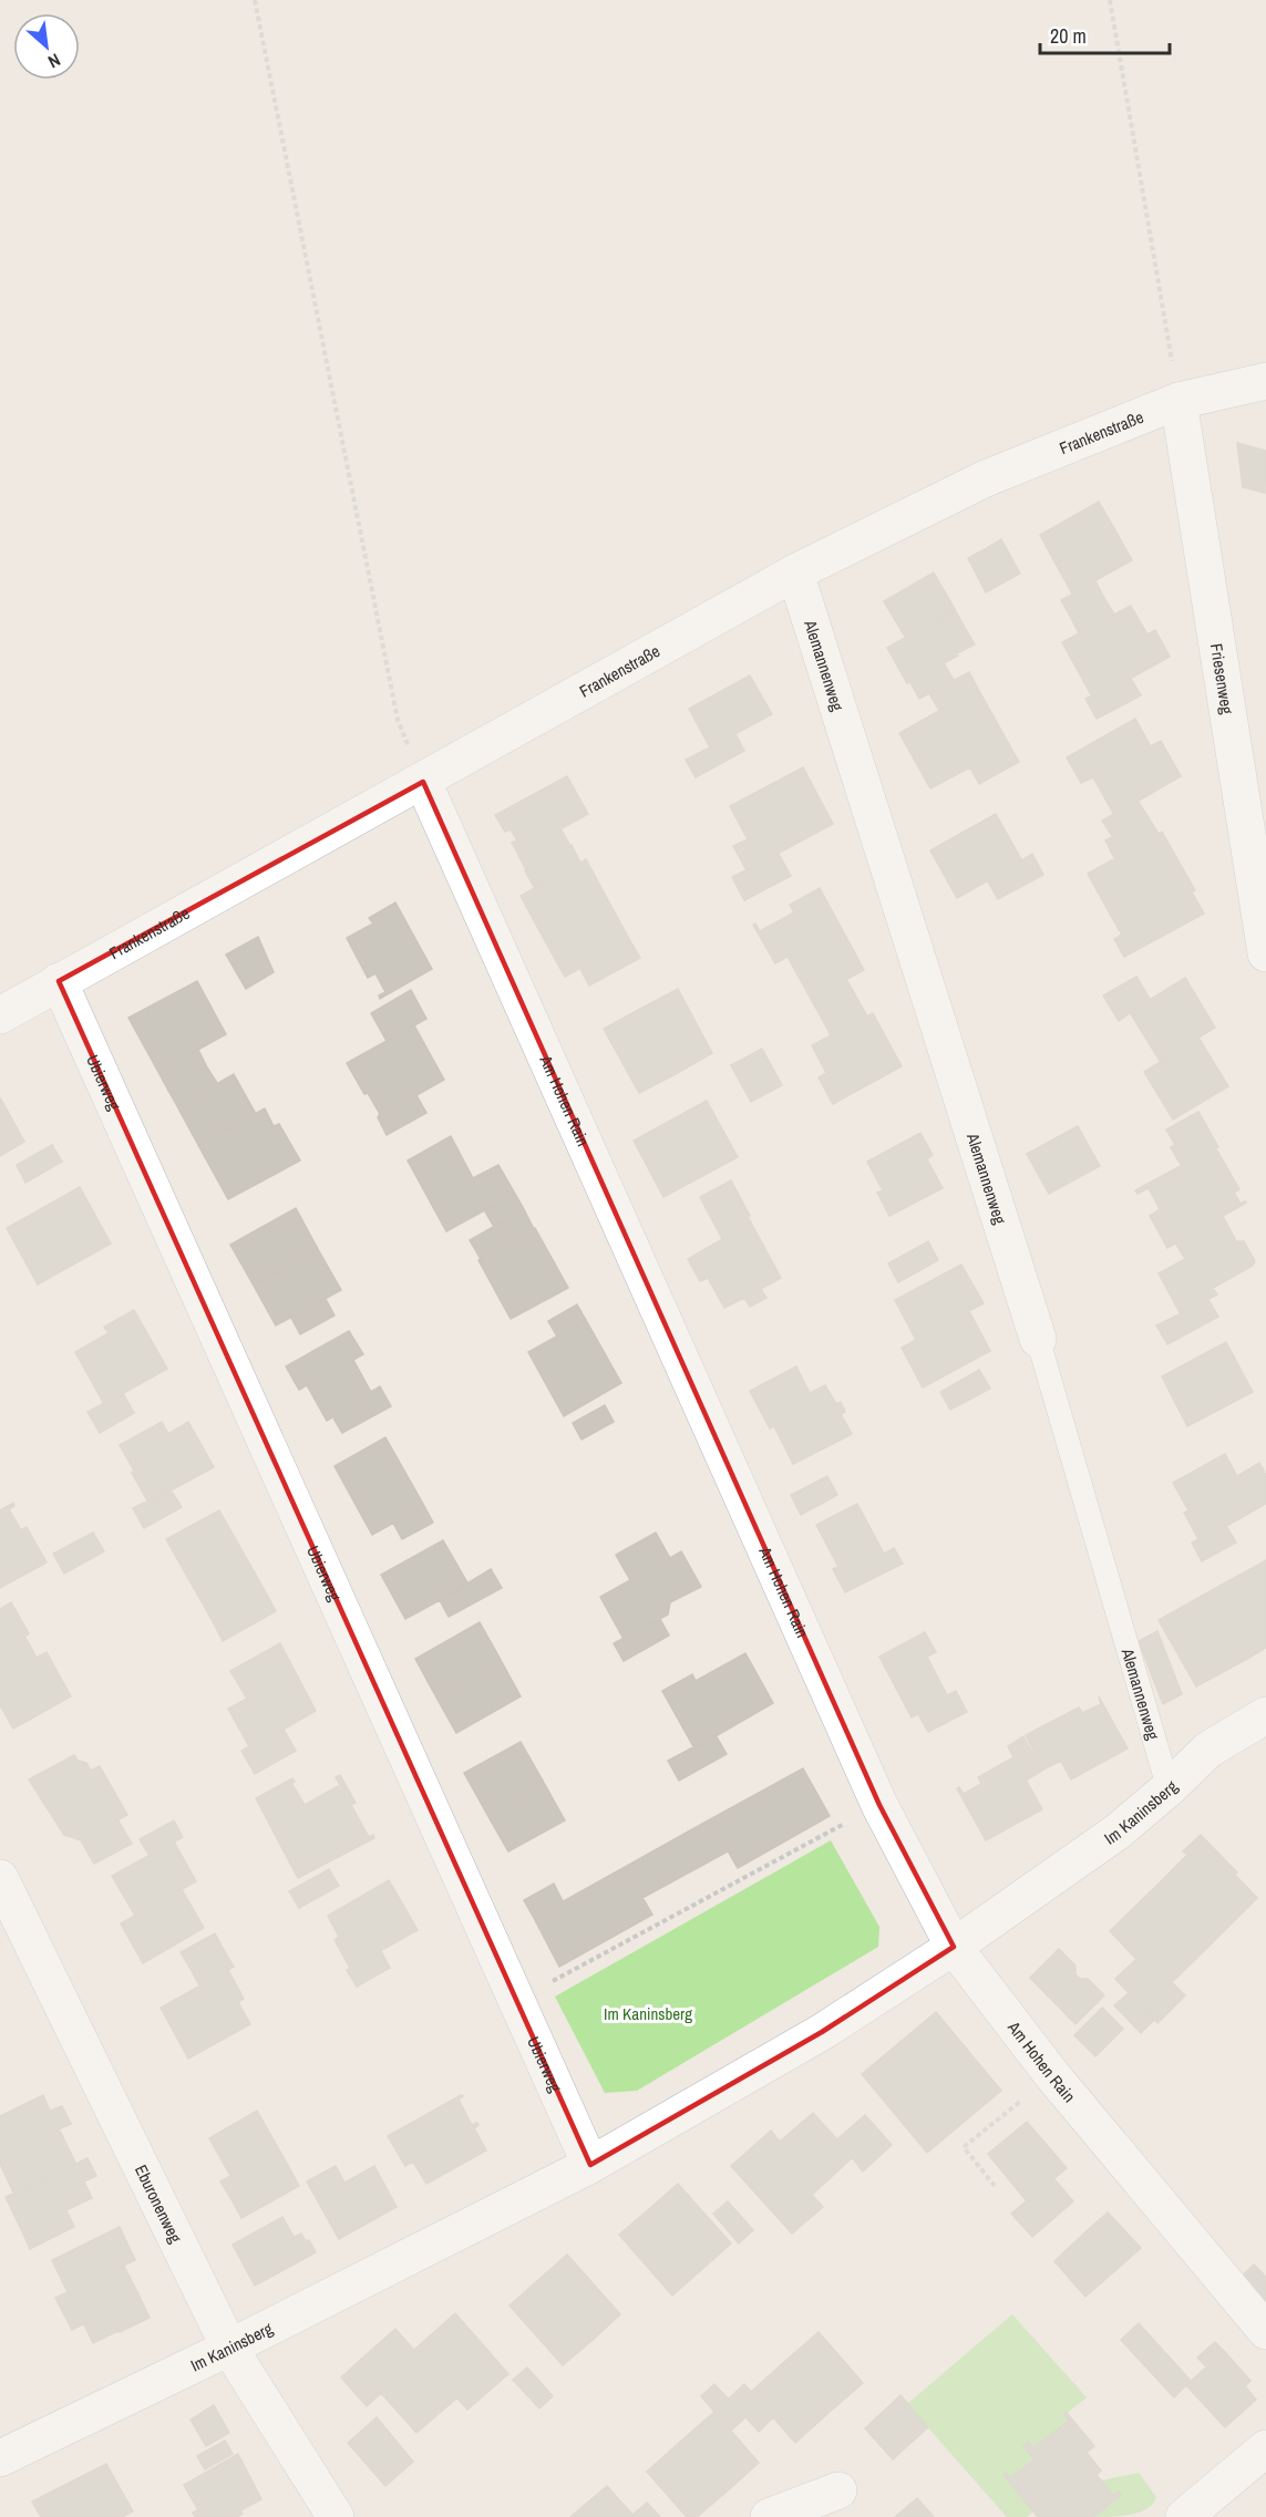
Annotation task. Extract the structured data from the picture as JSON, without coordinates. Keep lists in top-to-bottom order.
{
  "streets": {
    "street": [
      "Frankenstraße",
      "Alemannenweg",
      "Friesenweg",
      "Ubierweg",
      "Am Hohen Rain",
      "Im Kaninsberg",
      "Eburonenweg"
    ]
  },
  "crossings": [
    ["Frankenstraße", "Alemannenweg"],
    ["Frankenstraße", "Friesenweg"],
    ["Frankenstraße", "Ubierweg"],
    ["Frankenstraße", "Am Hohen Rain"],
    ["Alemannenweg", "Im Kaninsberg"],
    ["Ubierweg", "Im Kaninsberg"],
    ["Am Hohen Rain", "Im Kaninsberg"],
    ["Im Kaninsberg", "Eburonenweg"]
  ],
  "parks": ["Im Kaninsberg"],
  "scale_bar": "20 m",
  "north": "bottom right"
}
